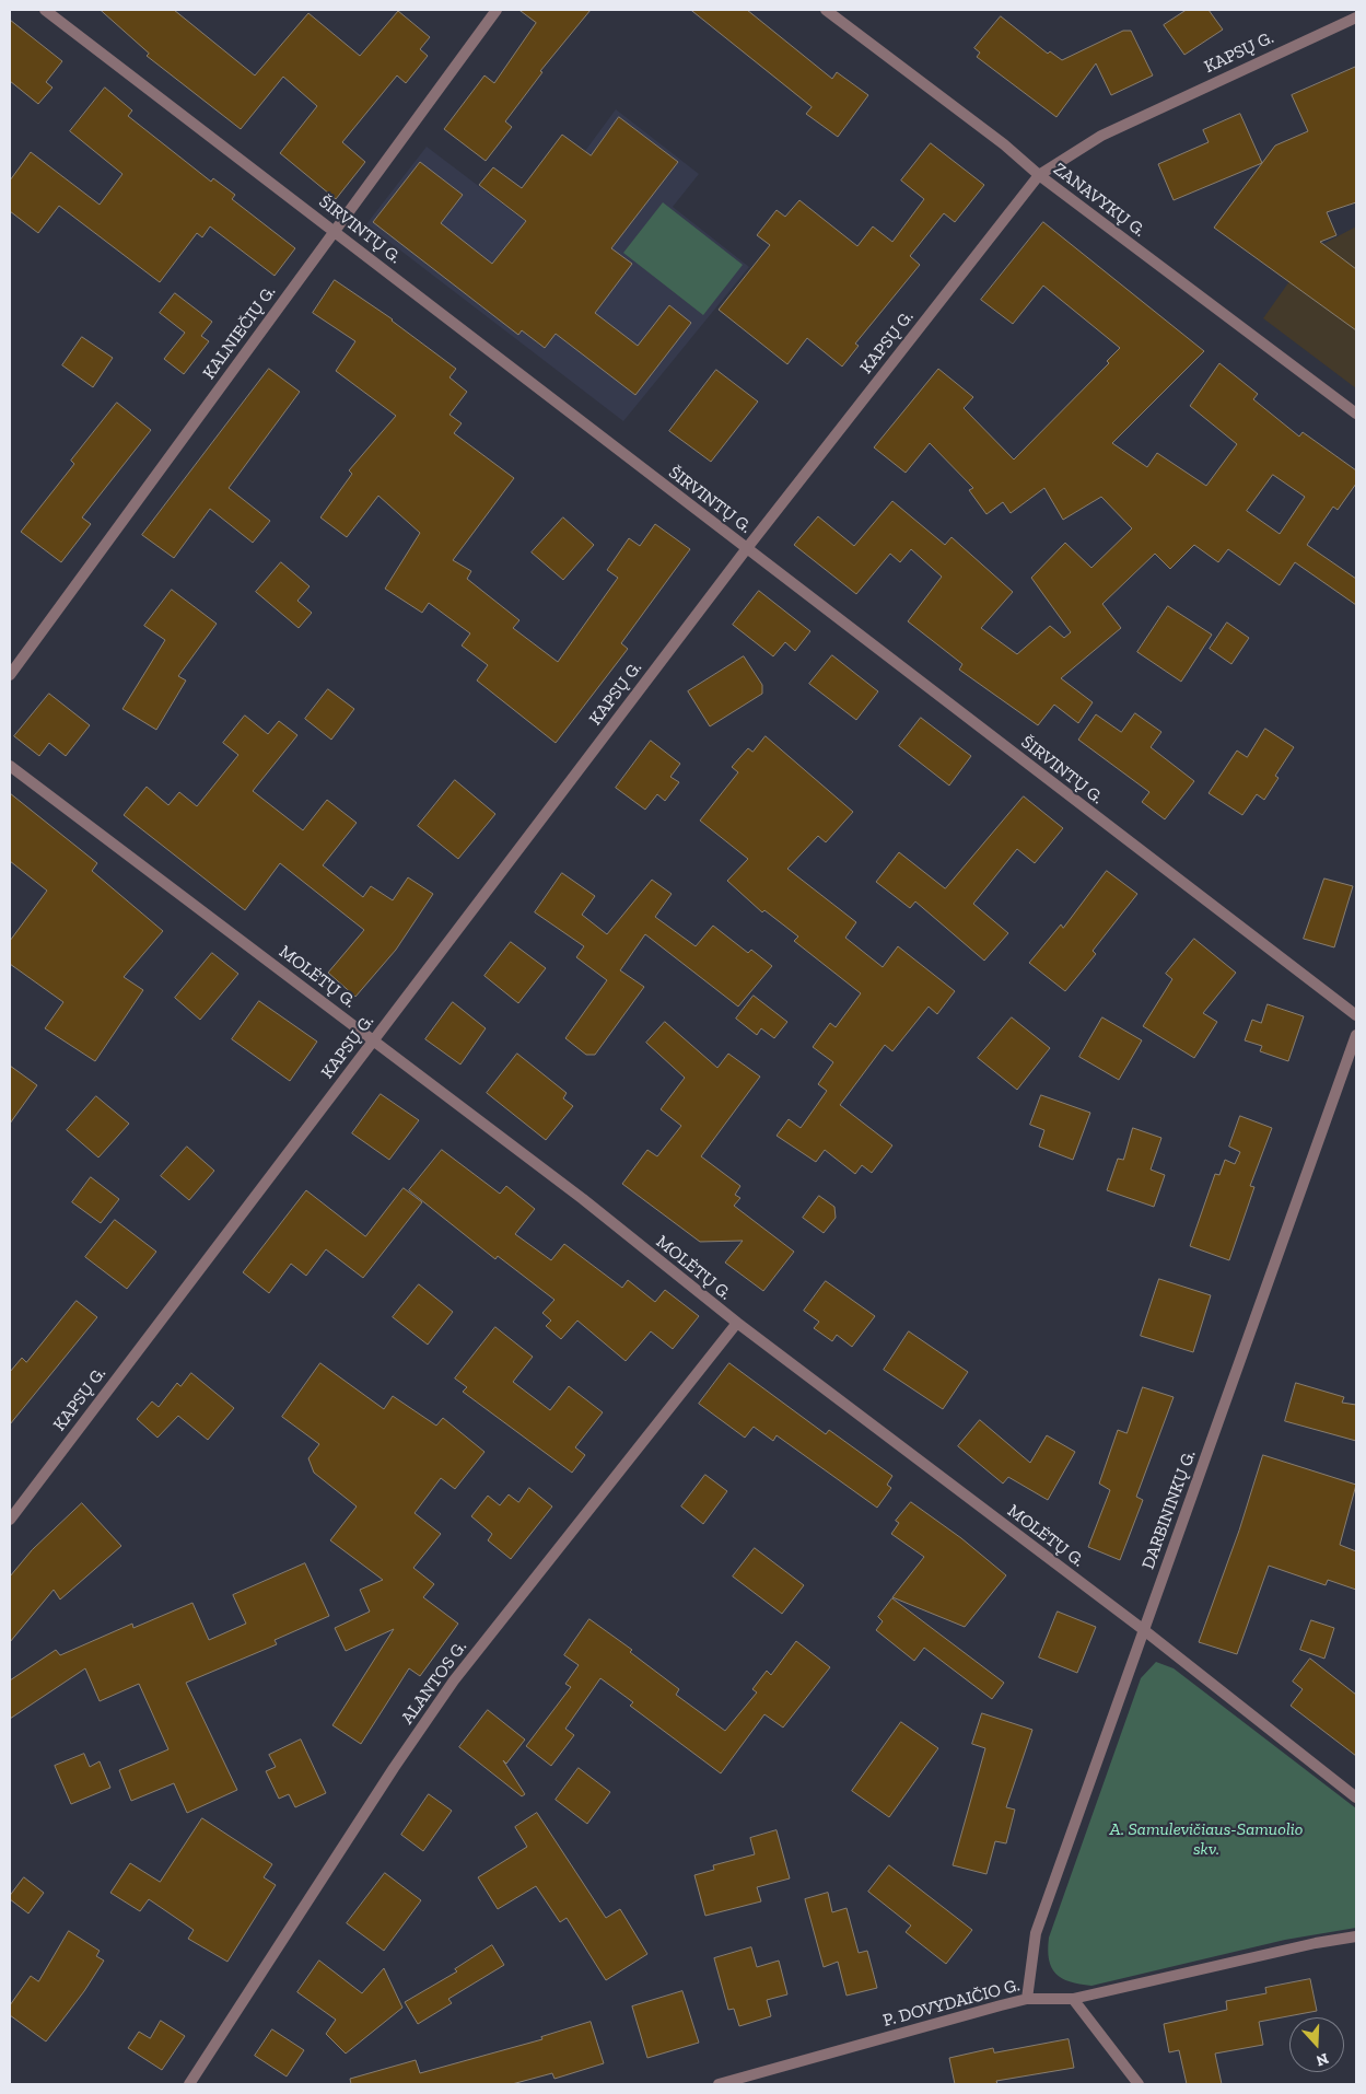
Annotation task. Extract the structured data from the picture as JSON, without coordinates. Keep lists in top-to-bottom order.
{
  "streets": {
    "street": [
      "KAPSŲ G.",
      "ZANAVYKŲ G.",
      "ŠIRVINTŲ G.",
      "KALNIEČIŲ G.",
      "MOLĖTŲ G.",
      "DARBININKŲ G.",
      "ALANTOS G.",
      "P. DOVYDAIČIO G."
    ]
  },
  "crossings": [
    ["KAPSŲ G.", "ZANAVYKŲ G."],
    ["KAPSŲ G.", "ŠIRVINTŲ G."],
    ["KAPSŲ G.", "MOLĖTŲ G."],
    ["ŠIRVINTŲ G.", "KALNIEČIŲ G."],
    ["MOLĖTŲ G.", "DARBININKŲ G."],
    ["MOLĖTŲ G.", "ALANTOS G."],
    ["DARBININKŲ G.", "P. DOVYDAIČIO G."]
  ],
  "parks": ["A. Samulevičiaus-Samuolio skv."],
  "north": "bottom"
}
